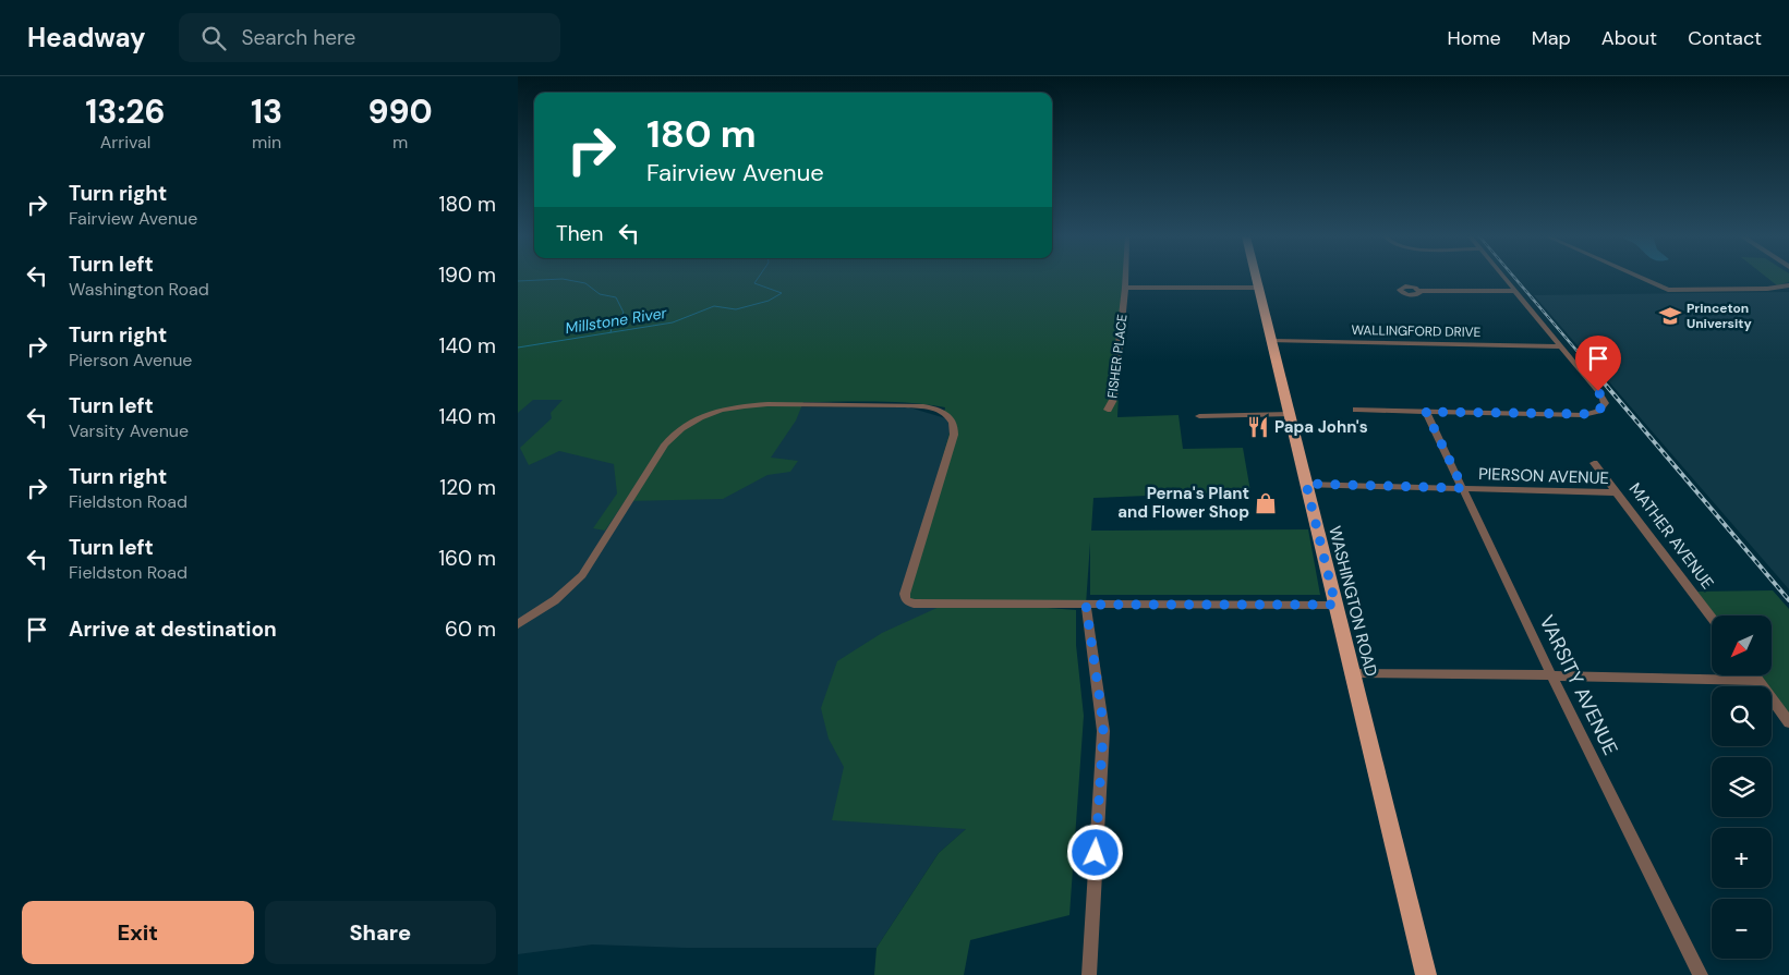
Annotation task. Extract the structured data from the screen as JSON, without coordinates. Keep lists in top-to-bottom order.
{
  "streets": {
    "main road": ["WASHINGTON ROAD"],
    "street": [
      "WALLINGFORD DRIVE",
      "FISHER PLACE",
      "PIERSON AVENUE",
      "MATHER AVENUE",
      "VARSITY AVENUE"
    ]
  },
  "crossings": [
    ["WALLINGFORD DRIVE", "WASHINGTON ROAD"],
    ["PIERSON AVENUE", "MATHER AVENUE"],
    ["PIERSON AVENUE", "WASHINGTON ROAD"],
    ["PIERSON AVENUE", "VARSITY AVENUE"]
  ],
  "water": ["Millstone River"],
  "places": {
    "school or university": ["Princeton University"],
    "restaurant": ["Papa John's"],
    "shop": ["Perna's Plant and Flower Shop"]
  },
  "north": "bottom left",
  "page": {
    "header": "Headway",
    "search": "Search here",
    "nav": [
      "Home",
      "Map",
      "About",
      "Contact"
    ],
    "eta": [
      "13:26",
      "Arrival",
      "13",
      "min",
      "990",
      "m"
    ],
    "turn": ["180 m", "Fairview Avenue"],
    "list": [
      {
        "name": "Turn right",
        "note": "Fairview Avenue",
        "value": "180 m"
      },
      {
        "name": "Turn left",
        "note": "Washington Road",
        "value": "190 m"
      },
      {
        "name": "Turn right",
        "note": "Pierson Avenue",
        "value": "140 m"
      },
      {
        "name": "Turn left",
        "note": "Varsity Avenue",
        "value": "140 m"
      },
      {
        "name": "Turn right",
        "note": "Fieldston Road",
        "value": "120 m"
      },
      {
        "name": "Turn left",
        "note": "Fieldston Road",
        "value": "160 m"
      },
      {
        "name": "Arrive at destination",
        "value": "60 m"
      }
    ],
    "then": "Then",
    "map_buttons": ["+", "−"],
    "buttons": ["Exit", "Share"]
  }
}
